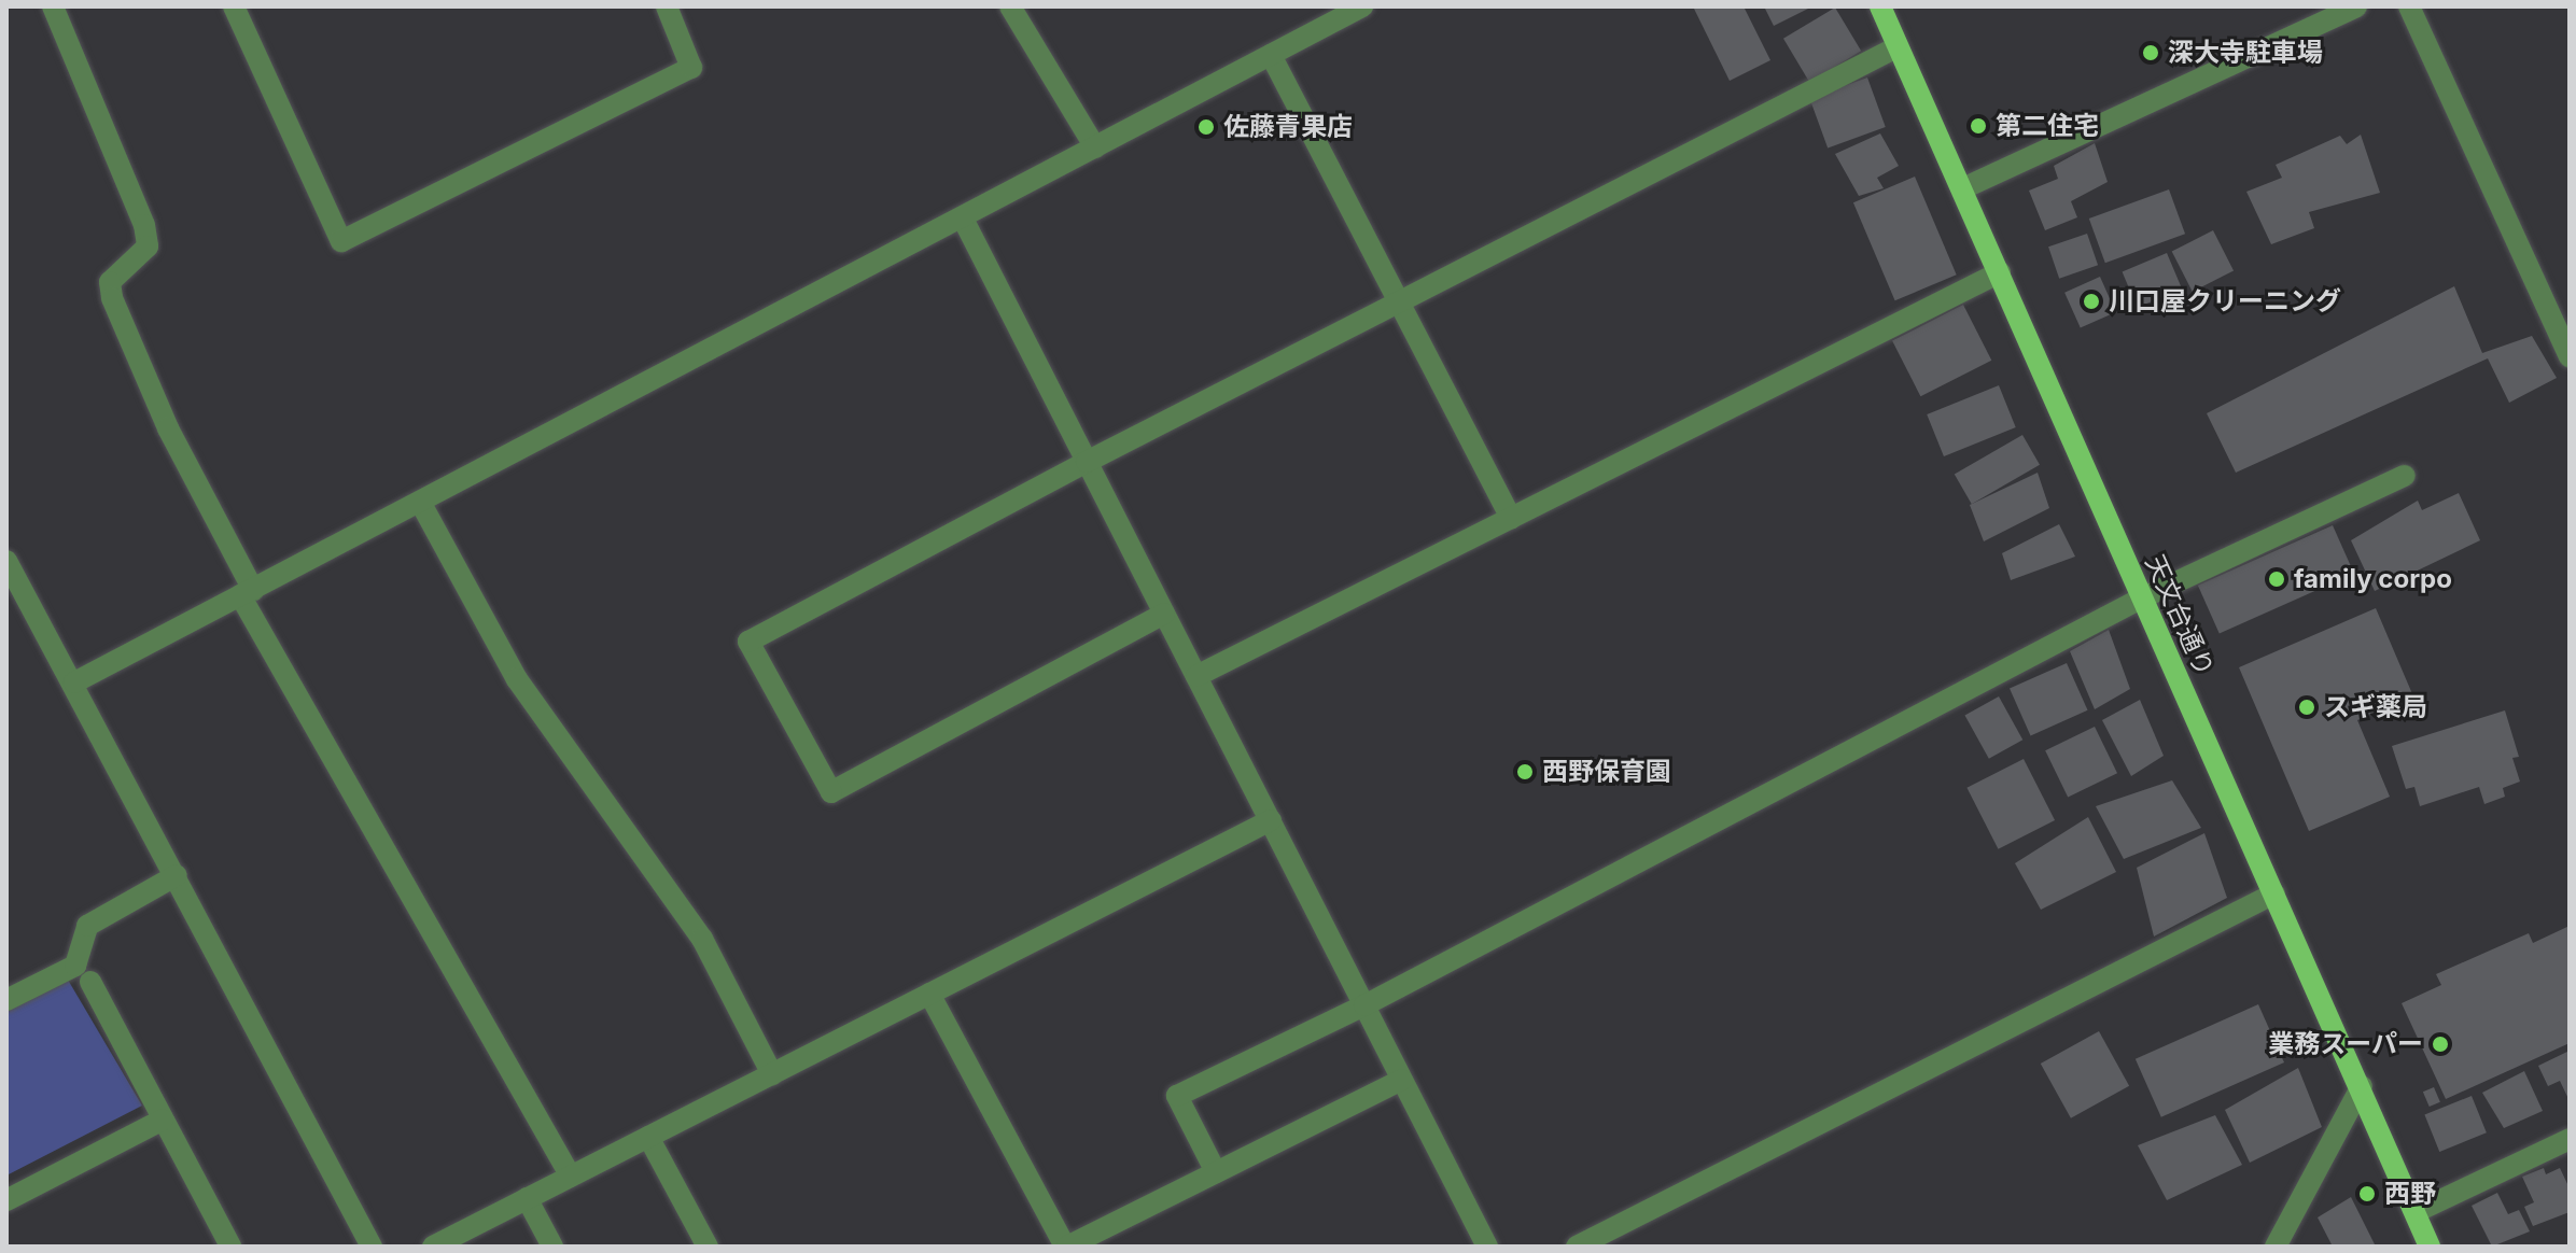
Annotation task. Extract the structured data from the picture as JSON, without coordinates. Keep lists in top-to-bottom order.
{
  "streets": {
    "main road": ["天文台通り"]
  },
  "places": [
    "深大寺駐車場",
    "第二住宅",
    "佐藤青果店",
    "川口屋クリーニング",
    "family corpo",
    "スギ薬局",
    "西野保育園",
    "業務スーパー",
    "西野"
  ]
}
